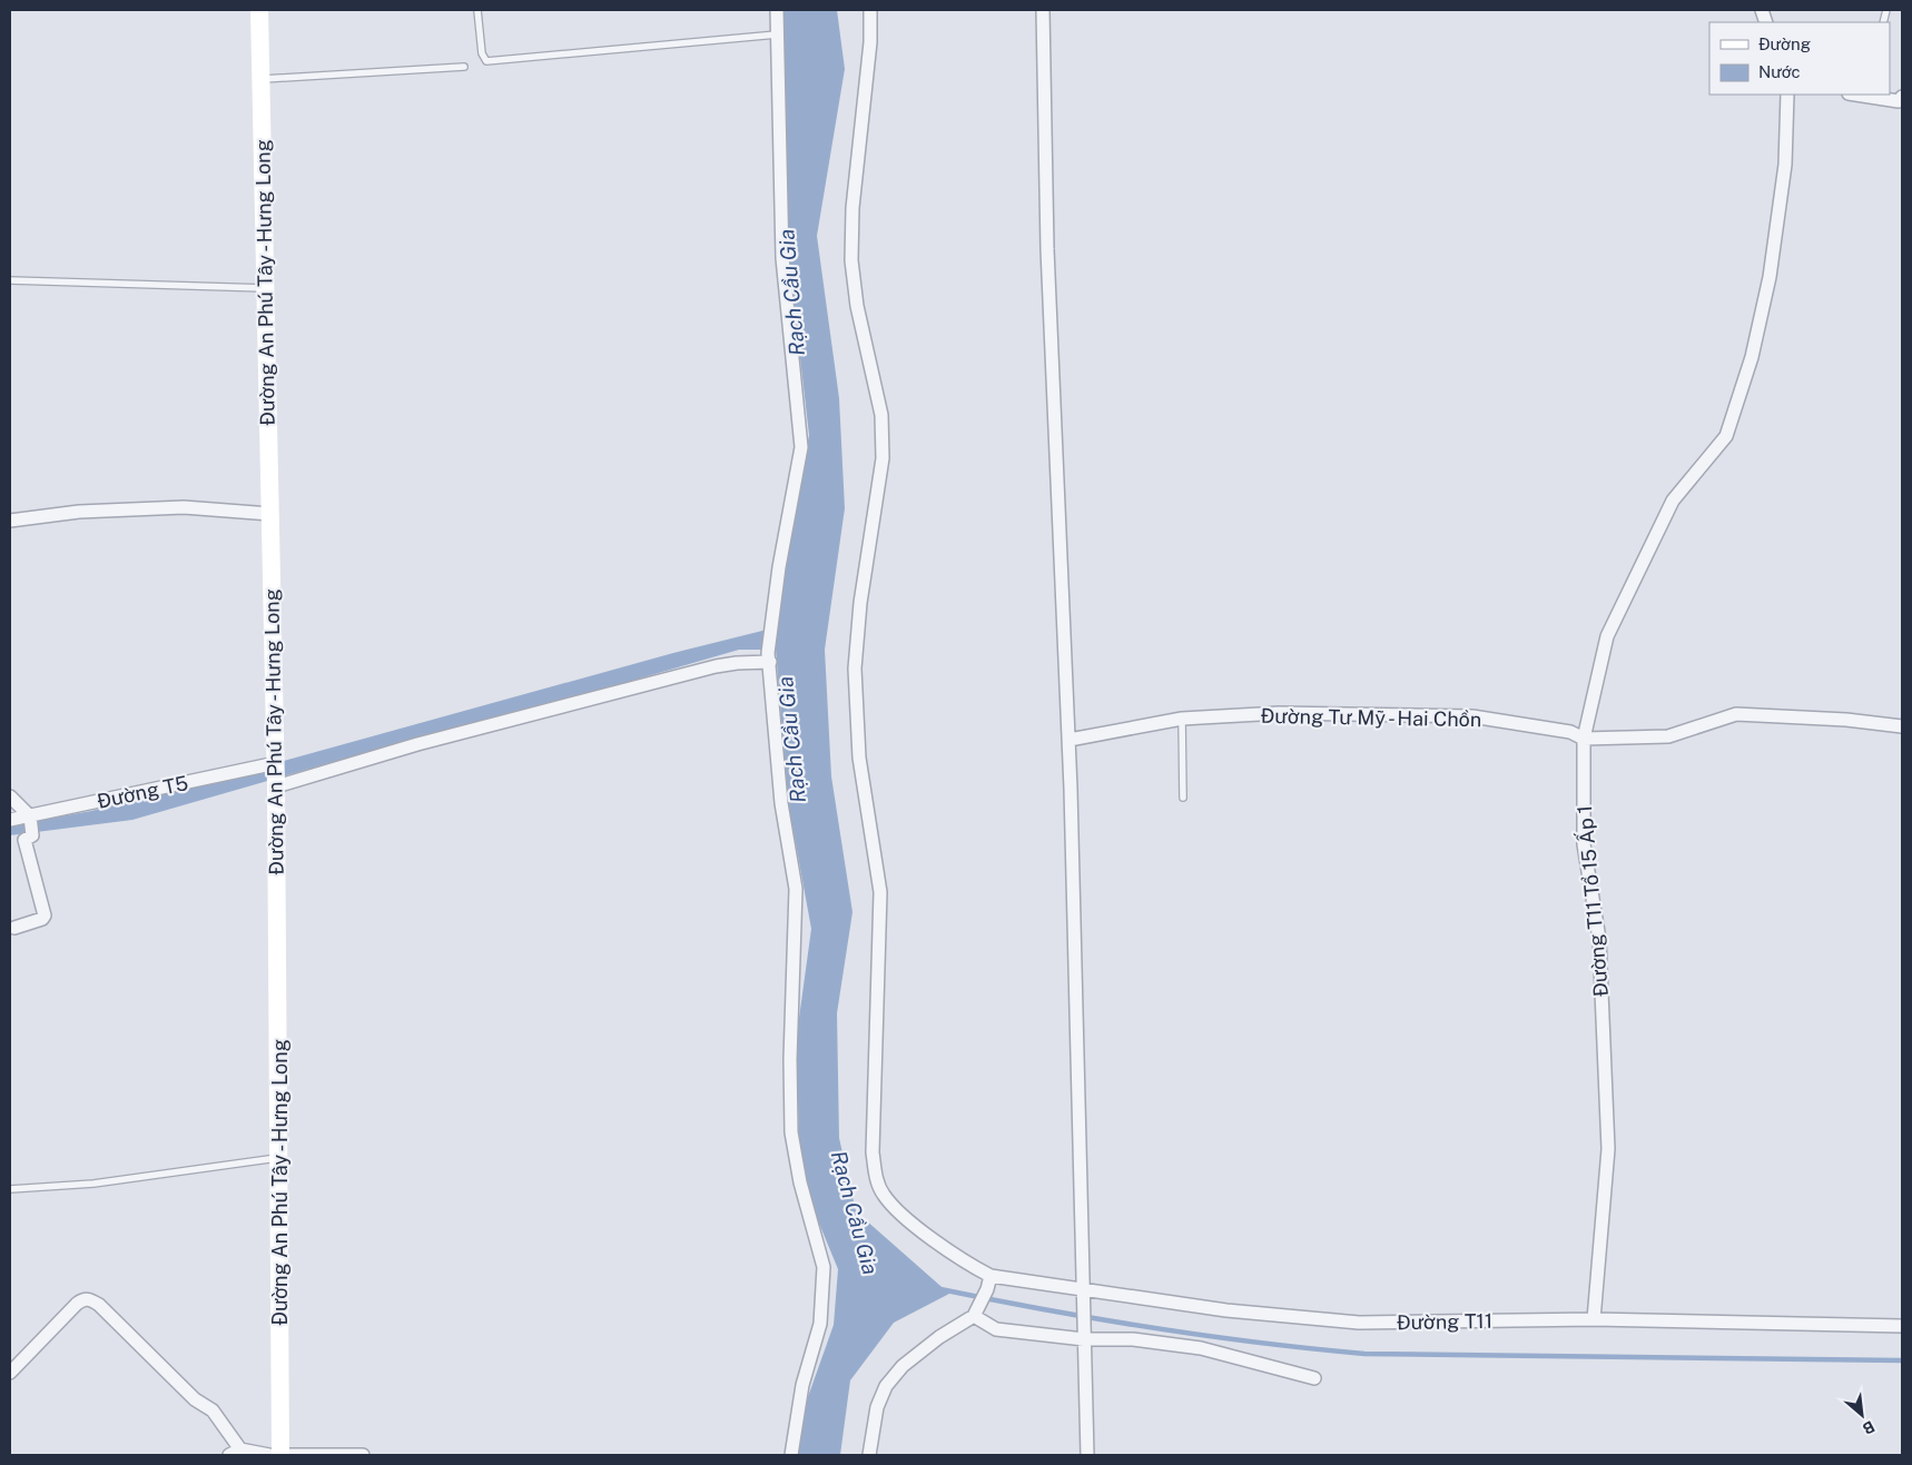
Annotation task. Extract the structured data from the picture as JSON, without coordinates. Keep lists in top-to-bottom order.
{
  "streets": {
    "street": [
      "Đường An Phú Tây - Hưng Long",
      "Đường Tư Mỹ - Hai Chồn",
      "Đường T5",
      "Đường T11 Tổ 15 Ấp 1",
      "Đường T11"
    ]
  },
  "crossings": [
    ["Đường An Phú Tây - Hưng Long", "Đường T5"],
    ["Đường Tư Mỹ - Hai Chồn", "Đường T11 Tổ 15 Ấp 1"],
    ["Đường T11 Tổ 15 Ấp 1", "Đường T11"]
  ],
  "water": ["Rạch Cầu Gia"],
  "legend": ["Đường", "Nước"],
  "north": "bottom right"
}
